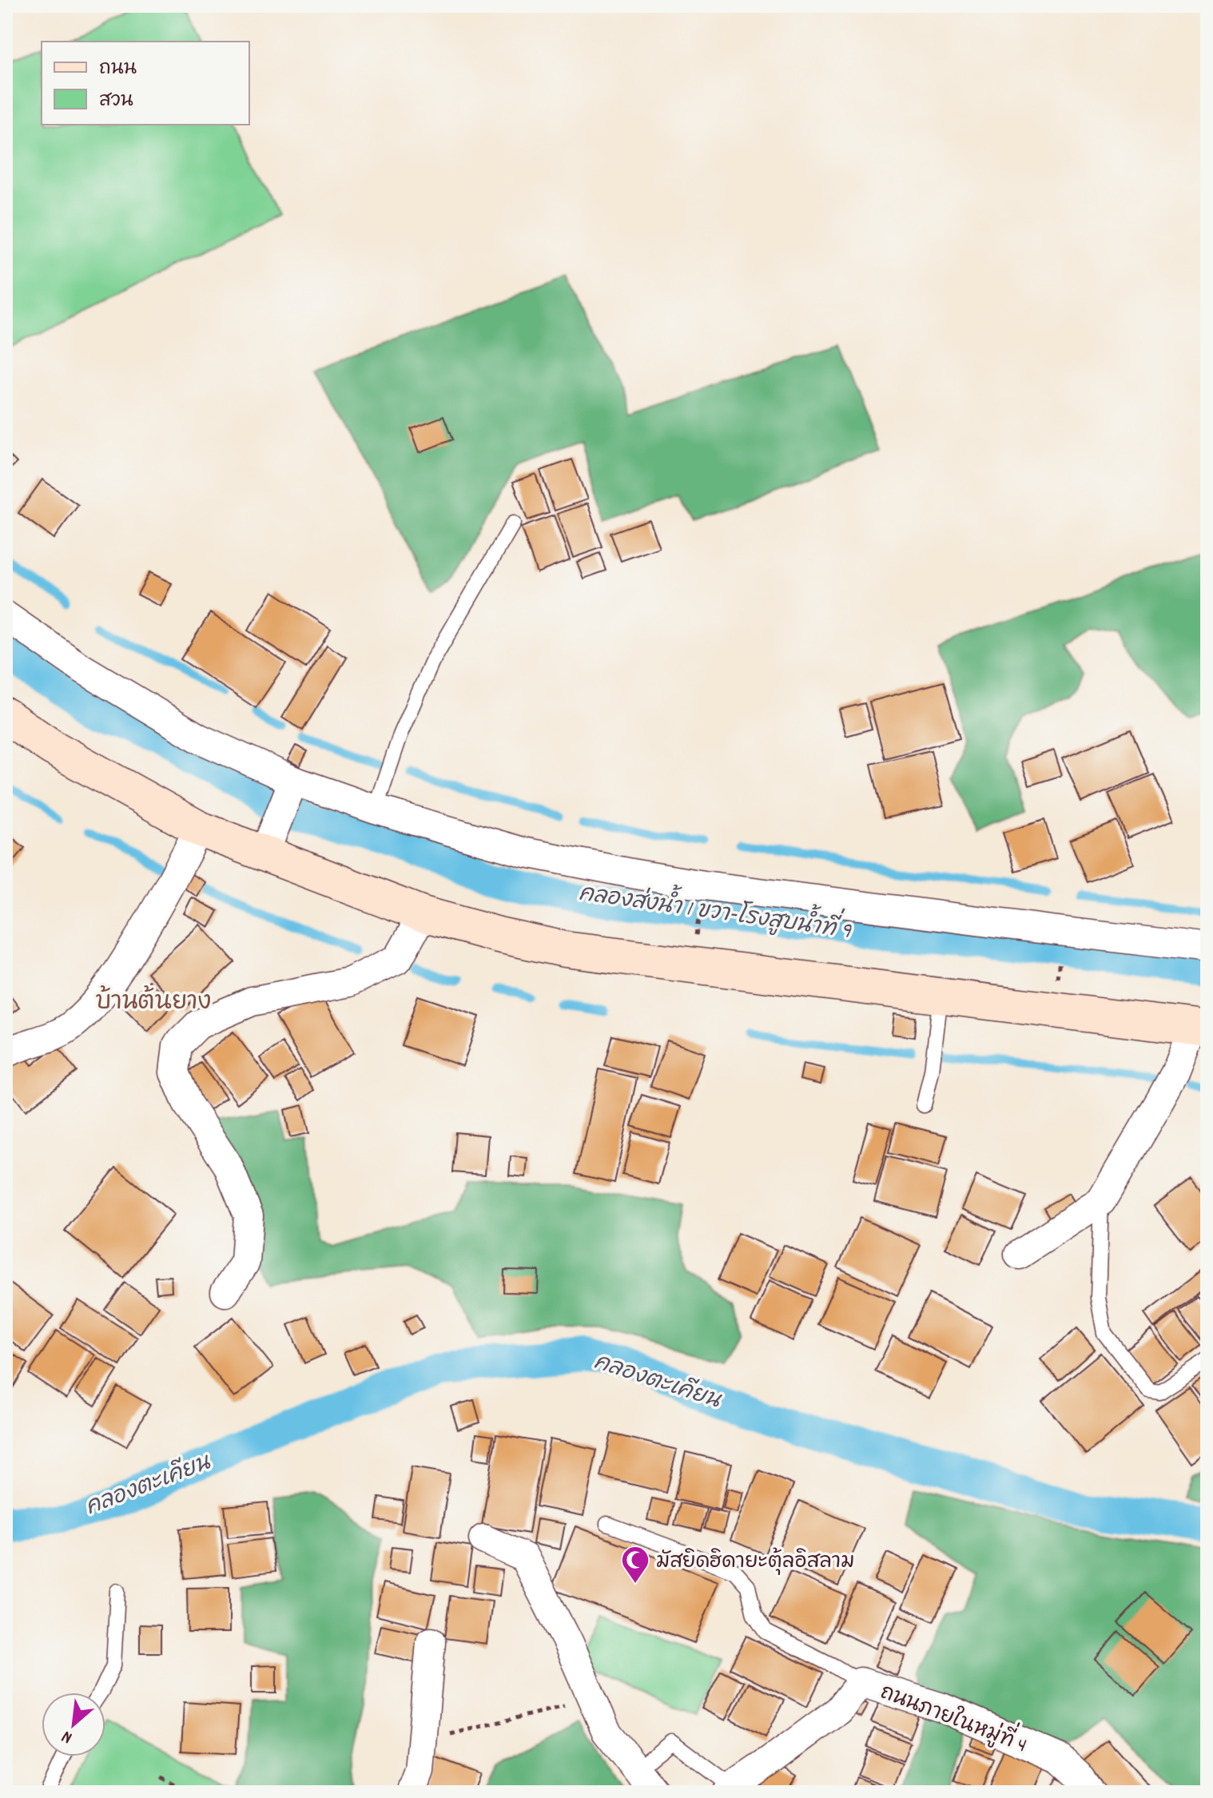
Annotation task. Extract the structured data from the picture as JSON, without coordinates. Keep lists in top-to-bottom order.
{
  "streets": {
    "street": ["ถนนภายในหมู่ที่ 4"]
  },
  "districts": ["บ้านต้นยาง"],
  "water": ["คลองส่งน้ำ 1 ขวา-โรงสูบน้ำที่ 9", "คลองตะเคียน"],
  "places": {
    "mosque": ["มัสยิดฮิดายะตุ้ลอิสลาม"]
  },
  "legend": ["ถนน", "สวน"],
  "north": "bottom left"
}
